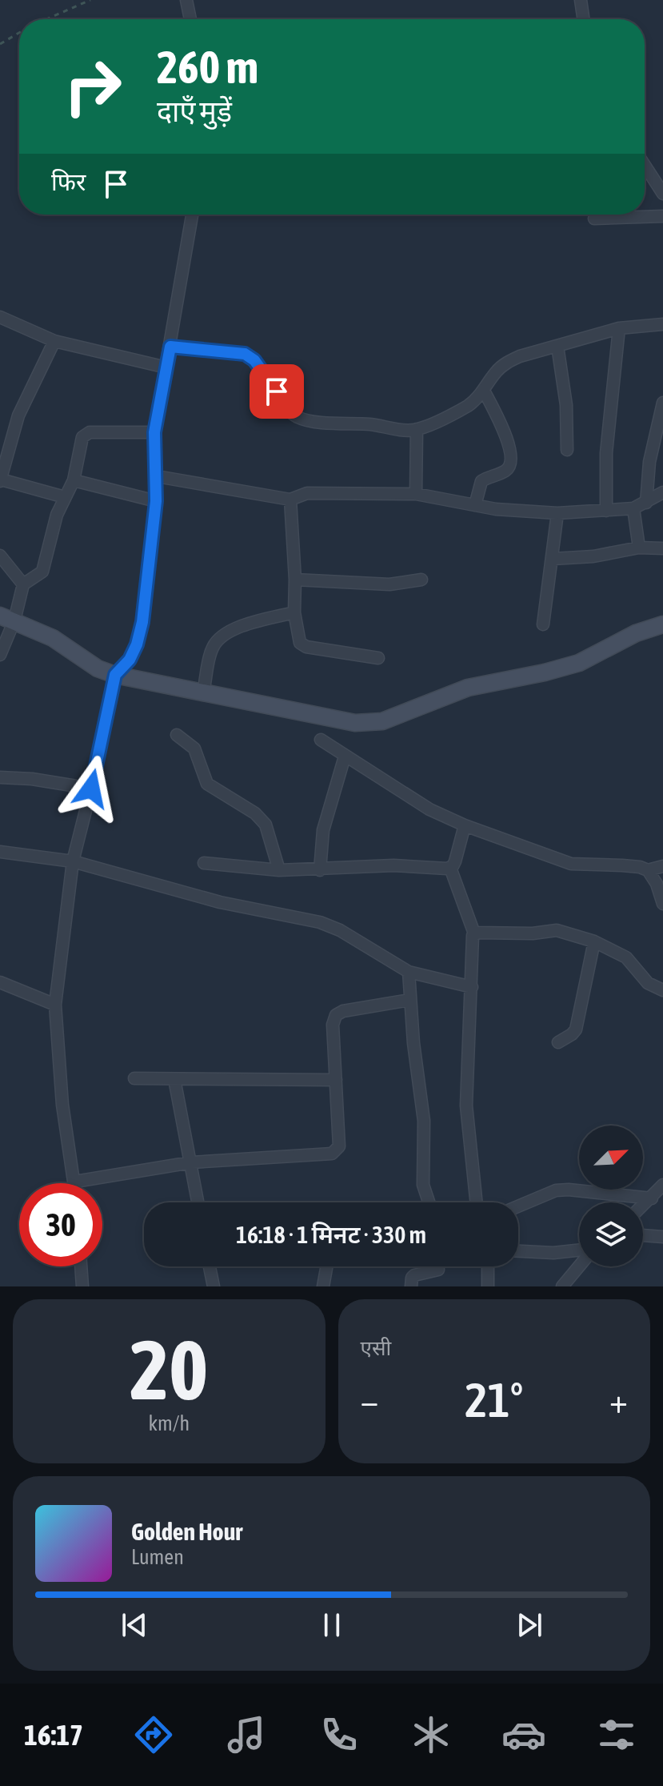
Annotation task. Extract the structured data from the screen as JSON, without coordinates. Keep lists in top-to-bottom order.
{
  "north": "top right",
  "page": {
    "turn": ["260 m", "दाएँ मुड़ें"],
    "then": "फिर",
    "limit": "30",
    "trip": "16:18 · 1 मिनट · 330 m",
    "tile": [
      ["20", "km/h"],
      "एसी"
    ],
    "heat": ["−", "21°", "+"],
    "song": ["Golden Hour", "Lumen"],
    "tabs": "16:17"
  }
}
